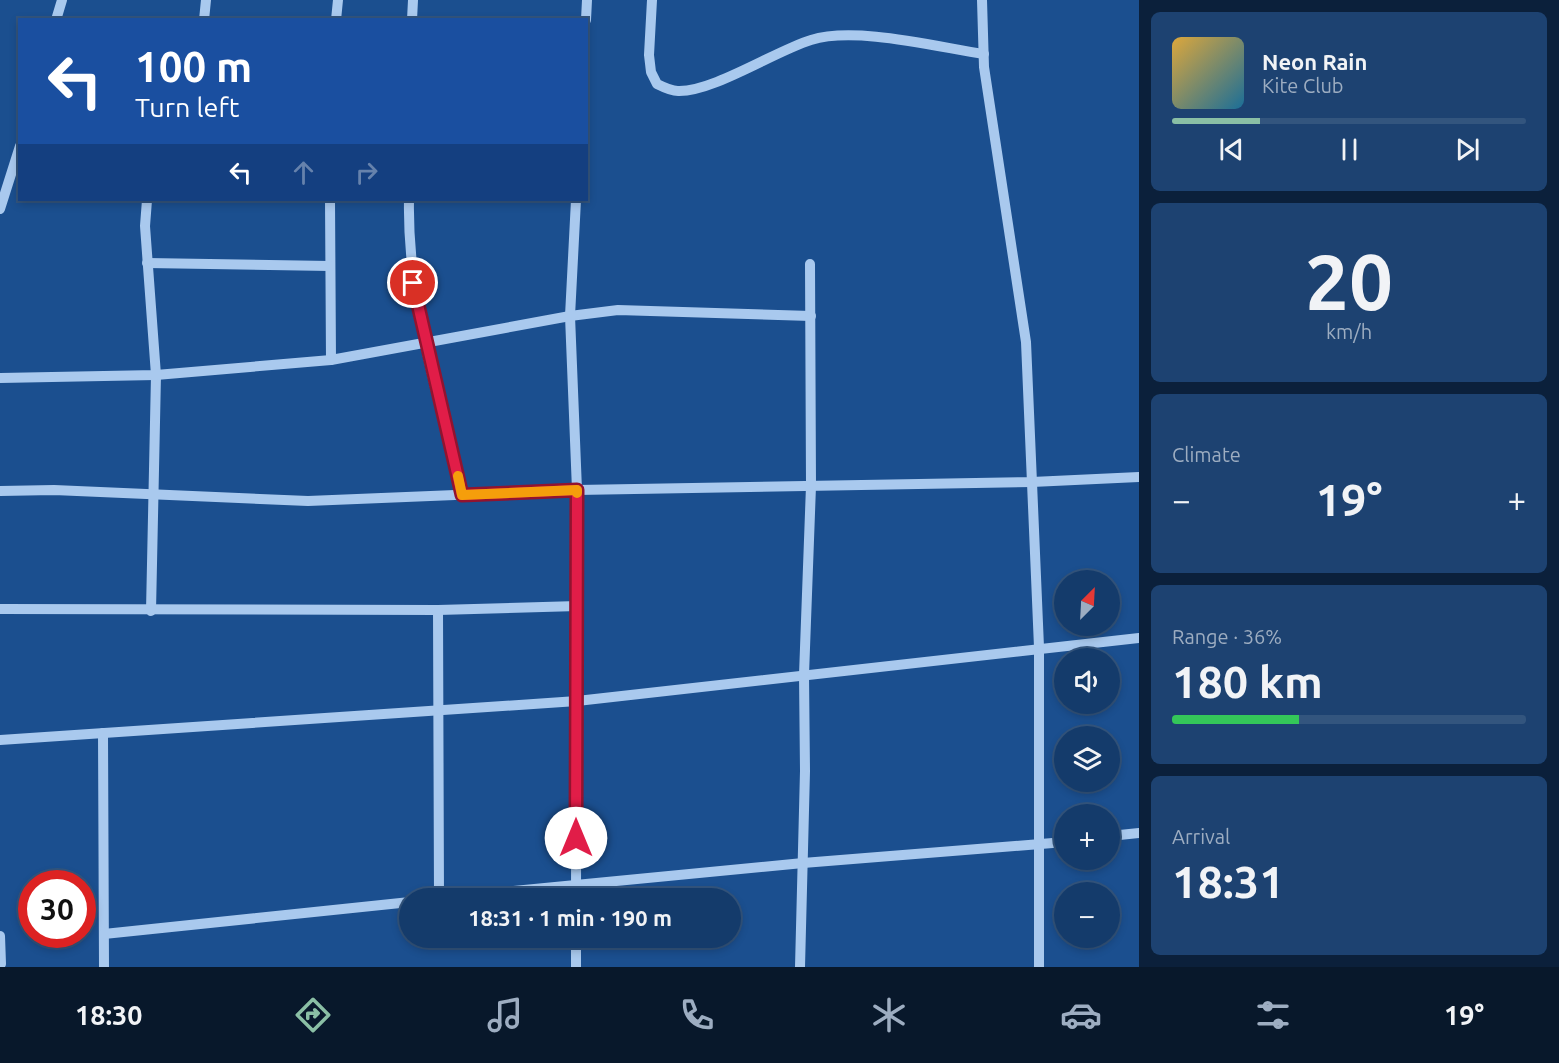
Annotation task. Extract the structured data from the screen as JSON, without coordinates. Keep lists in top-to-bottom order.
{
  "north": "top right",
  "page": {
    "turn": ["100 m", "Turn left"],
    "song": ["Neon Rain", "Kite Club"],
    "tile": [
      ["20", "km/h"],
      "Climate",
      ["Range · 36%", "180 km"],
      ["Arrival", "18:31"]
    ],
    "heat": ["−", "19°", "+"],
    "map_buttons": ["+", "−"],
    "limit": "30",
    "trip": "18:31 · 1 min · 190 m",
    "tabs": ["18:30", "19°"]
  }
}
